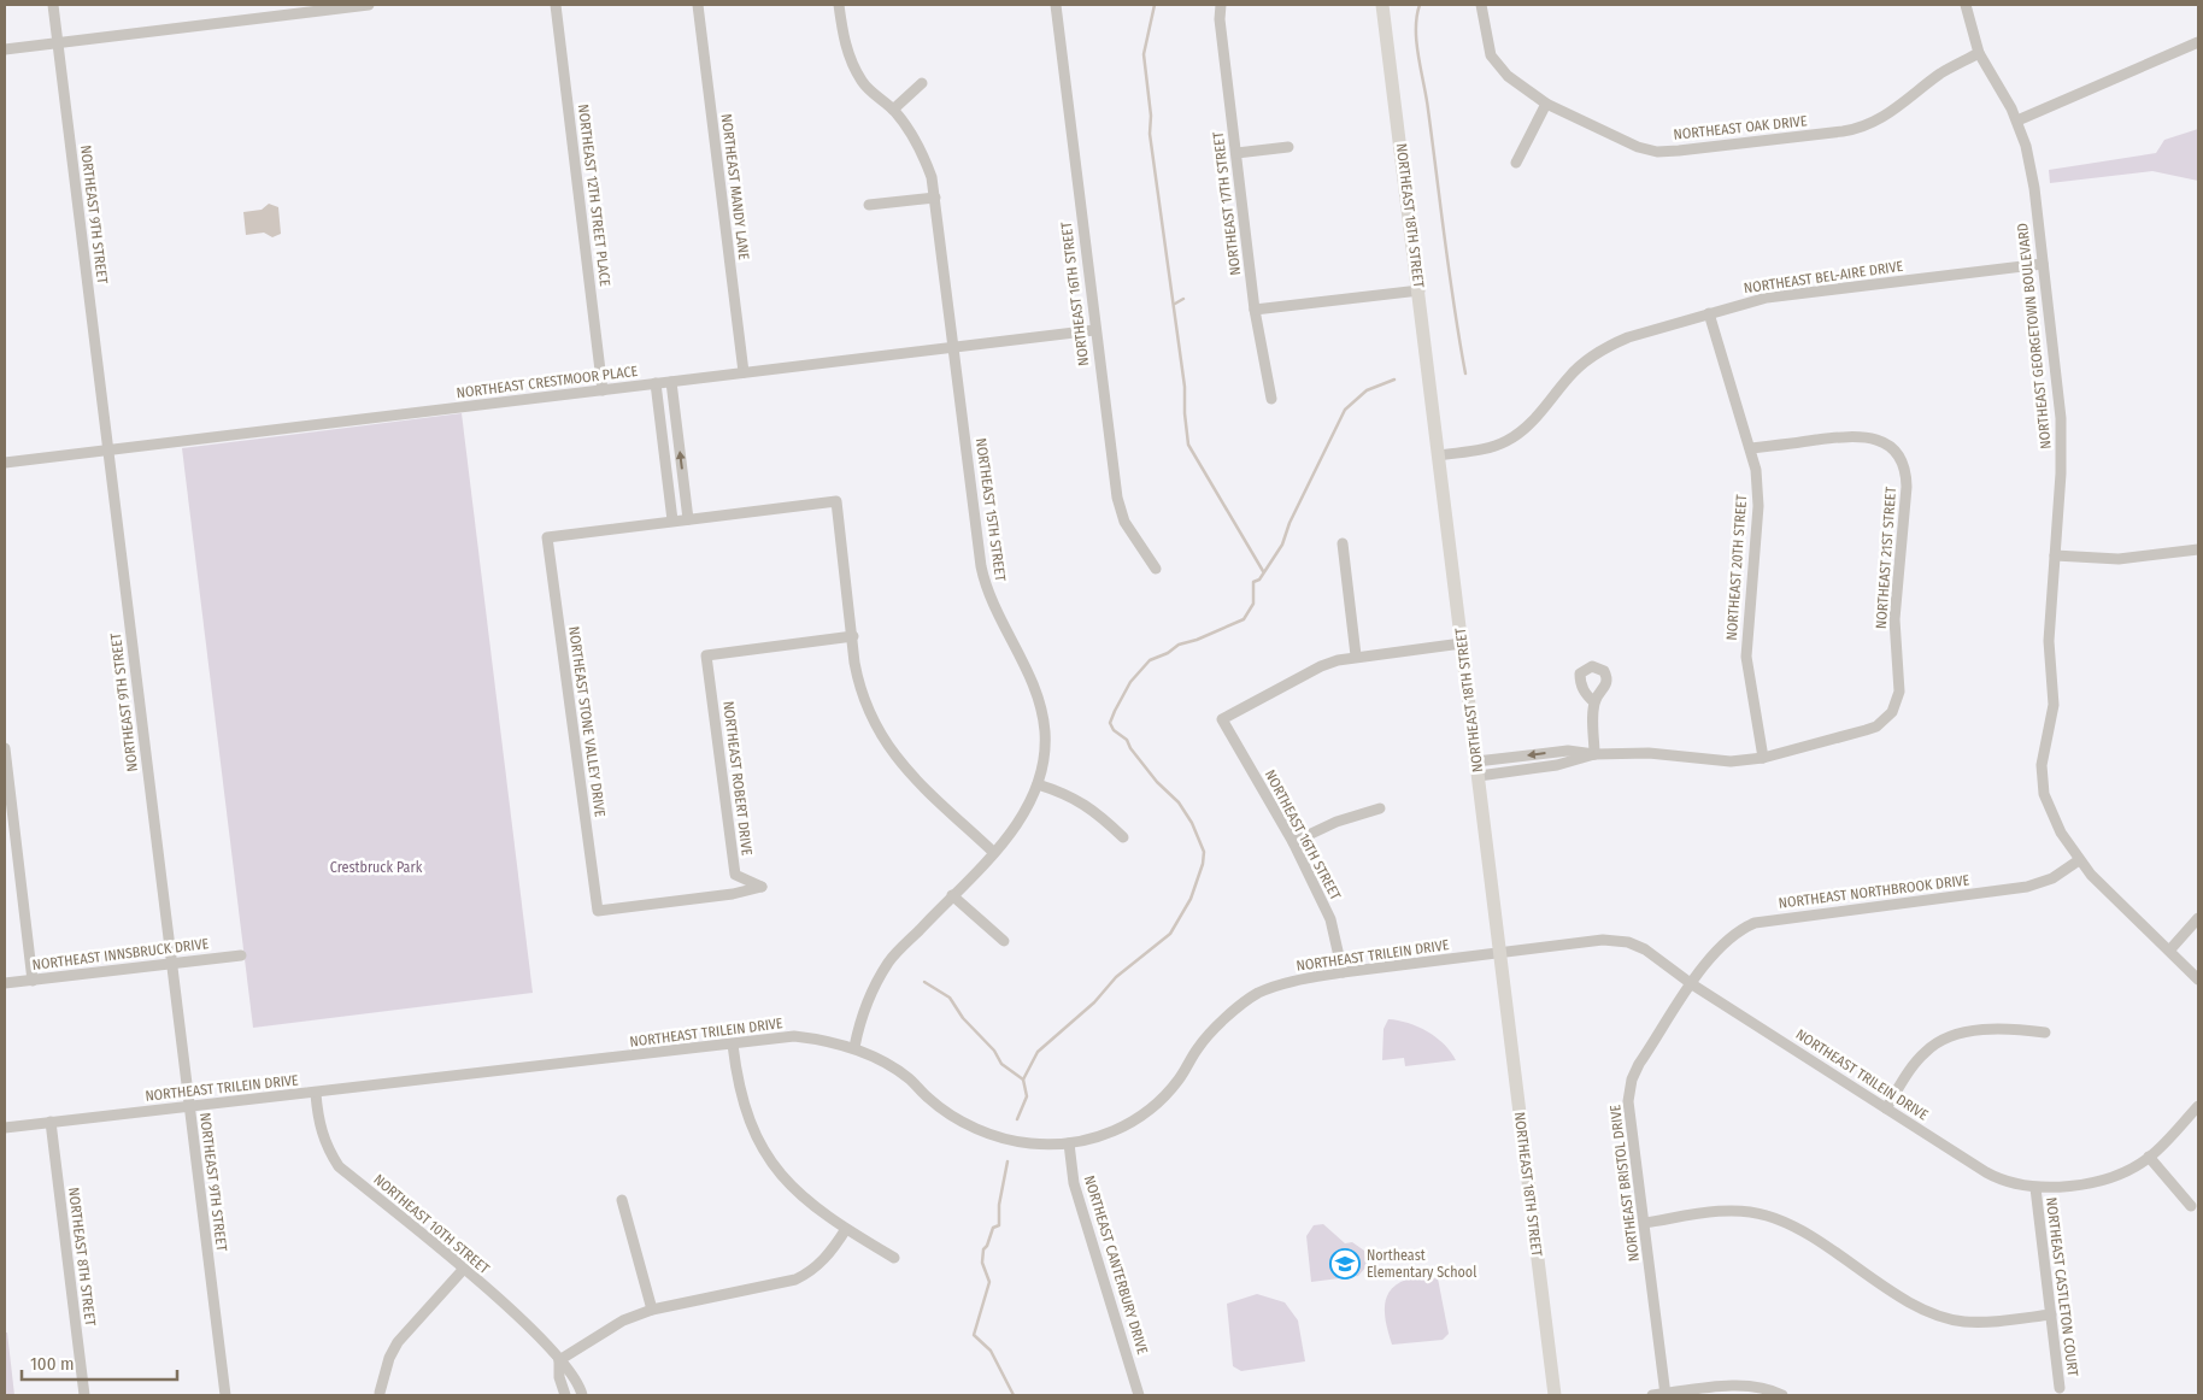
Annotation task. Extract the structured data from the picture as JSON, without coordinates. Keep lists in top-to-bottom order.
{
  "streets": {
    "main road": ["NORTHEAST 18TH STREET"],
    "street": [
      "NORTHEAST OAK DRIVE",
      "NORTHEAST MANDY LANE",
      "NORTHEAST 12TH STREET PLACE",
      "NORTHEAST 17TH STREET",
      "NORTHEAST 9TH STREET",
      "NORTHEAST BEL-AIRE DRIVE",
      "NORTHEAST 16TH STREET",
      "NORTHEAST GEORGETOWN BOULEVARD",
      "NORTHEAST CRESTMOOR PLACE",
      "NORTHEAST 15TH STREET",
      "NORTHEAST 21ST STREET",
      "NORTHEAST 20TH STREET",
      "NORTHEAST STONE VALLEY DRIVE",
      "NORTHEAST ROBERT DRIVE",
      "NORTHEAST NORTHBROOK DRIVE",
      "NORTHEAST INNSBRUCK DRIVE",
      "NORTHEAST TRILEIN DRIVE",
      "NORTHEAST BRISTOL DRIVE",
      "NORTHEAST 10TH STREET",
      "NORTHEAST 8TH STREET",
      "NORTHEAST CANTERBURY DRIVE",
      "NORTHEAST CASTLETON COURT"
    ]
  },
  "crossings": [
    ["NORTHEAST OAK DRIVE", "NORTHEAST GEORGETOWN BOULEVARD"],
    ["NORTHEAST MANDY LANE", "NORTHEAST CRESTMOOR PLACE"],
    ["NORTHEAST 12TH STREET PLACE", "NORTHEAST CRESTMOOR PLACE"],
    ["NORTHEAST 9TH STREET", "NORTHEAST CRESTMOOR PLACE"],
    ["NORTHEAST 9TH STREET", "NORTHEAST INNSBRUCK DRIVE"],
    ["NORTHEAST 9TH STREET", "NORTHEAST TRILEIN DRIVE"],
    ["NORTHEAST 18TH STREET", "NORTHEAST BEL-AIRE DRIVE"],
    ["NORTHEAST 18TH STREET", "NORTHEAST TRILEIN DRIVE"],
    ["NORTHEAST BEL-AIRE DRIVE", "NORTHEAST GEORGETOWN BOULEVARD"],
    ["NORTHEAST BEL-AIRE DRIVE", "NORTHEAST 20TH STREET"],
    ["NORTHEAST 16TH STREET", "NORTHEAST CRESTMOOR PLACE"],
    ["NORTHEAST 16TH STREET", "NORTHEAST TRILEIN DRIVE"],
    ["NORTHEAST GEORGETOWN BOULEVARD", "NORTHEAST NORTHBROOK DRIVE"],
    ["NORTHEAST CRESTMOOR PLACE", "NORTHEAST 15TH STREET"],
    ["NORTHEAST 15TH STREET", "NORTHEAST TRILEIN DRIVE"],
    ["NORTHEAST 21ST STREET", "NORTHEAST 20TH STREET"],
    ["NORTHEAST STONE VALLEY DRIVE", "NORTHEAST ROBERT DRIVE"],
    ["NORTHEAST NORTHBROOK DRIVE", "NORTHEAST TRILEIN DRIVE"],
    ["NORTHEAST NORTHBROOK DRIVE", "NORTHEAST BRISTOL DRIVE"],
    ["NORTHEAST TRILEIN DRIVE", "NORTHEAST BRISTOL DRIVE"],
    ["NORTHEAST TRILEIN DRIVE", "NORTHEAST 10TH STREET"],
    ["NORTHEAST TRILEIN DRIVE", "NORTHEAST 8TH STREET"],
    ["NORTHEAST TRILEIN DRIVE", "NORTHEAST CANTERBURY DRIVE"],
    ["NORTHEAST TRILEIN DRIVE", "NORTHEAST CASTLETON COURT"]
  ],
  "parks": ["Crestbruck Park"],
  "places": {
    "school or university": ["Northeast Elementary School"]
  },
  "scale_bar": "100 m"
}
